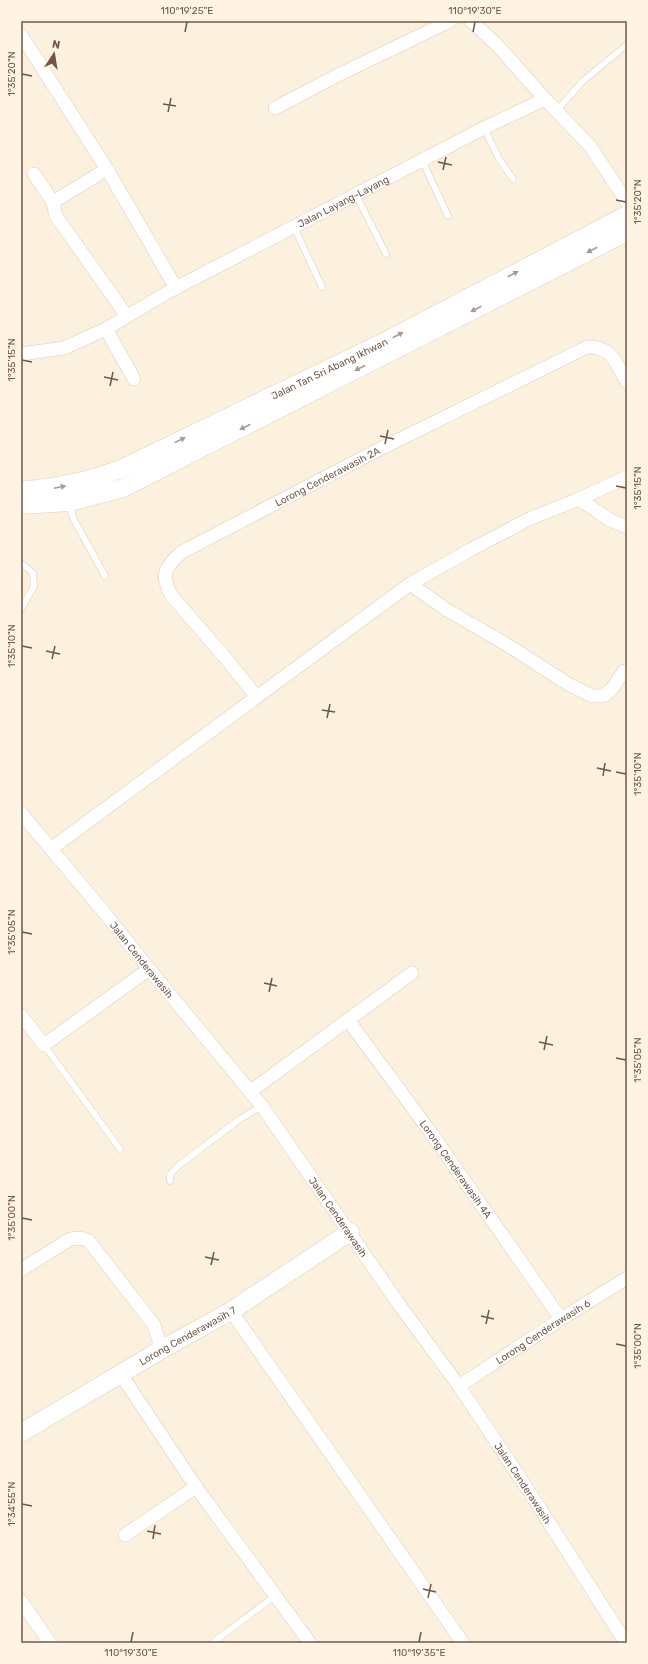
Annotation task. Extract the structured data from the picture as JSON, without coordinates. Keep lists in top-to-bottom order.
{
  "streets": {
    "street": [
      "Jalan Layang-Layang",
      "Jalan Tan Sri Abang Ikhwan",
      "Lorong Cenderawasih 2A",
      "Jalan Cenderawasih",
      "Lorong Cenderawasih 4A",
      "Lorong Cenderawasih 6",
      "Lorong Cenderawasih 7"
    ]
  },
  "crossings": [
    ["Jalan Cenderawasih", "Lorong Cenderawasih 6"],
    ["Jalan Cenderawasih", "Lorong Cenderawasih 7"],
    ["Lorong Cenderawasih 4A", "Lorong Cenderawasih 6"]
  ],
  "north": "top",
  "coordinates": [
    "110°19'25\"E",
    "110°19'30\"E",
    "1°35'20\"N",
    "1°35'15\"N",
    "1°35'10\"N",
    "1°35'05\"N",
    "1°35'00\"N",
    "1°34'55\"N",
    "110°19'35\"E"
  ]
}
